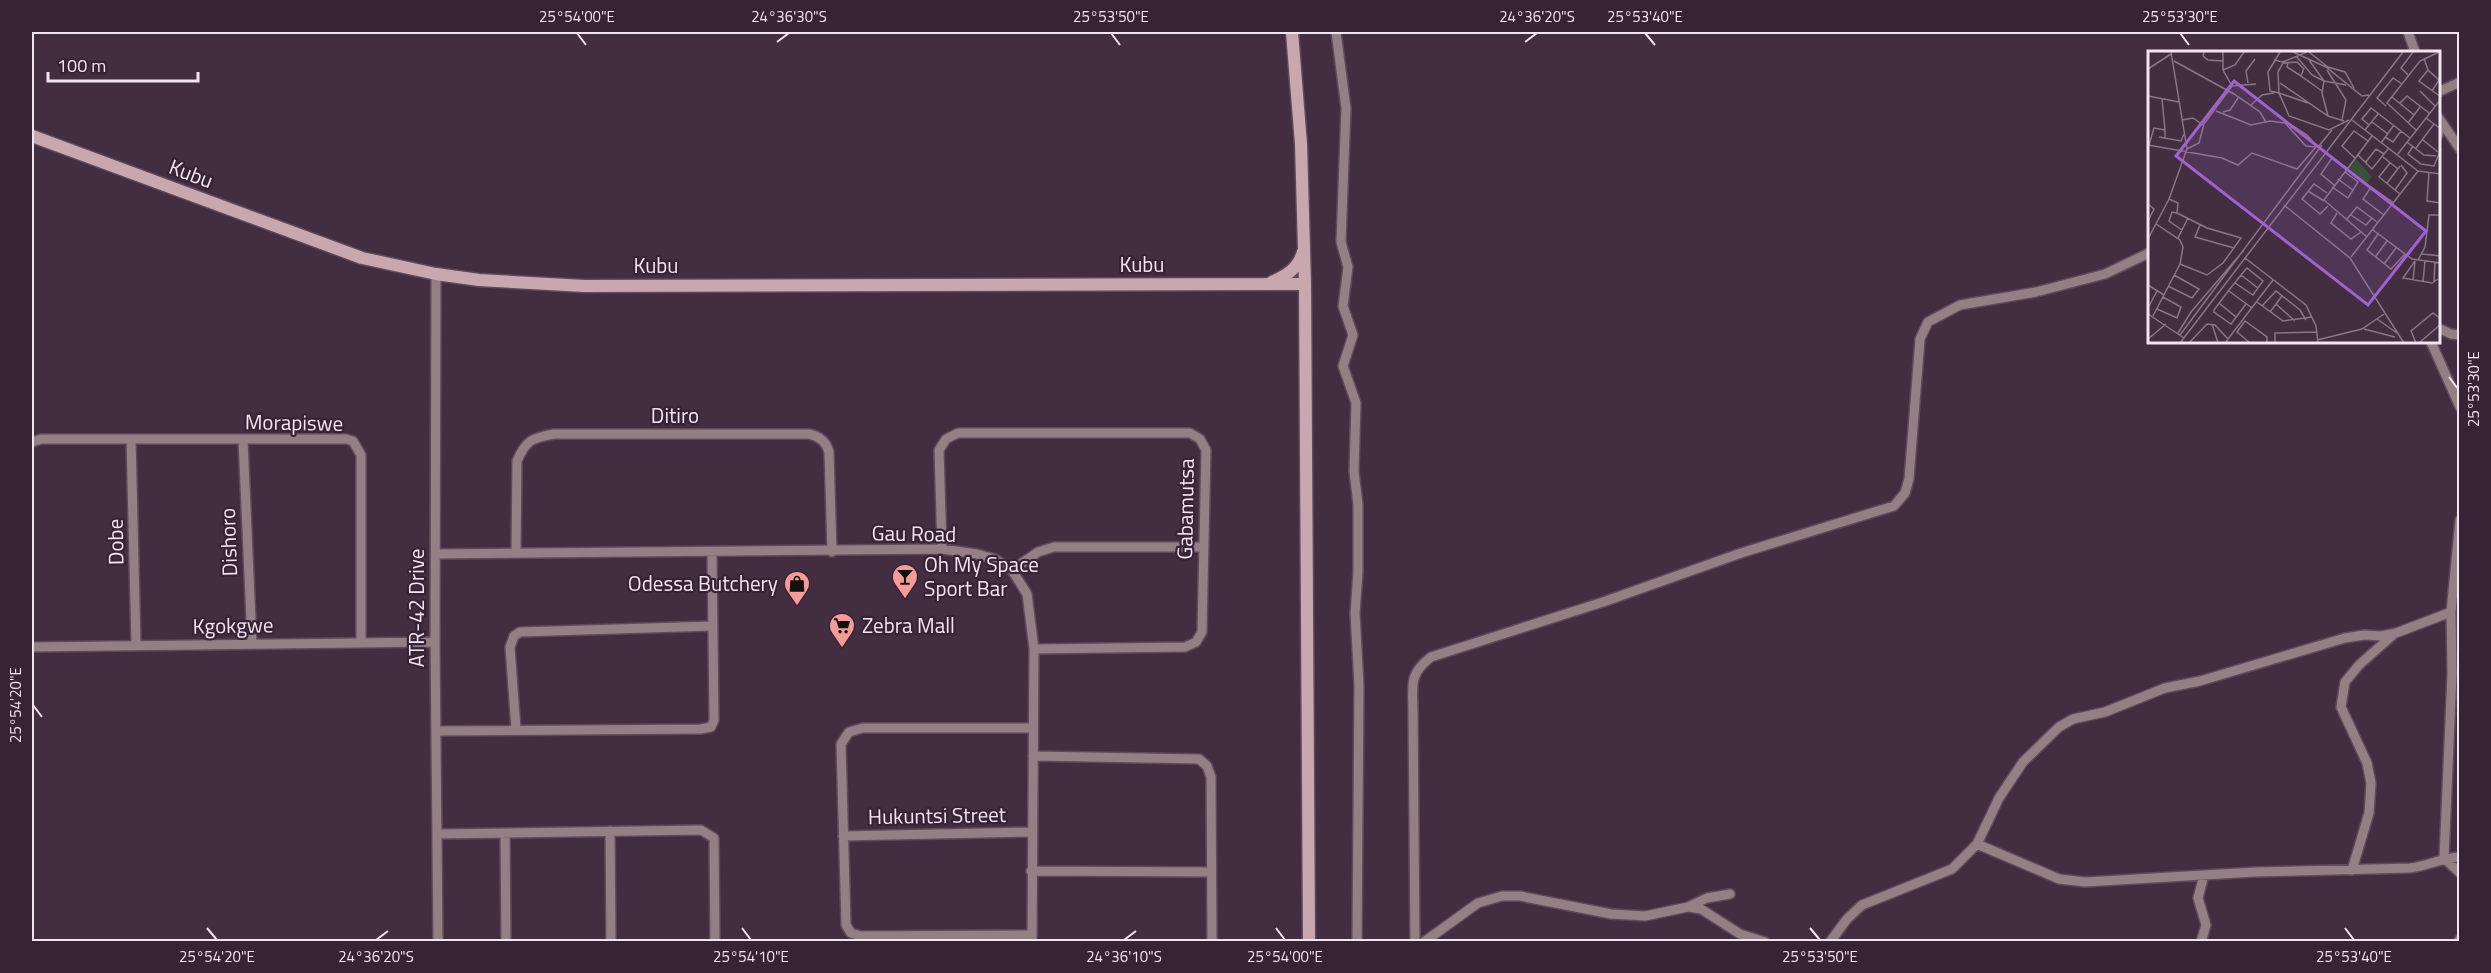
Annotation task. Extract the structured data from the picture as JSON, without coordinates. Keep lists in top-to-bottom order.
{
  "streets": {
    "main road": ["Kubu"],
    "street": [
      "Ditiro",
      "Morapiswe",
      "Gabamutsa",
      "Gau Road",
      "Dobe",
      "Dishoro",
      "ATR-42 Drive",
      "Kgokgwe",
      "Hukuntsi Street"
    ]
  },
  "crossings": [
    ["Kubu", "ATR-42 Drive"],
    ["Ditiro", "Gau Road"],
    ["Morapiswe", "Dobe"],
    ["Morapiswe", "Dishoro"],
    ["Morapiswe", "Kgokgwe"],
    ["Gabamutsa", "Gau Road"],
    ["Gau Road", "ATR-42 Drive"],
    ["Dobe", "Kgokgwe"],
    ["Dishoro", "Kgokgwe"],
    ["ATR-42 Drive", "Kgokgwe"]
  ],
  "places": {
    "bar": ["Oh My Space Sport Bar"],
    "shop": ["Odessa Butchery"],
    "supermarket": ["Zebra Mall"]
  },
  "scale_bar": "100 m",
  "coordinates": [
    "25°54'00\"E",
    "24°36'30\"S",
    "25°53'50\"E",
    "24°36'20\"S",
    "25°53'40\"E",
    "25°53'30\"E",
    "25°54'20\"E",
    "25°54'10\"E",
    "24°36'10\"S"
  ]
}
